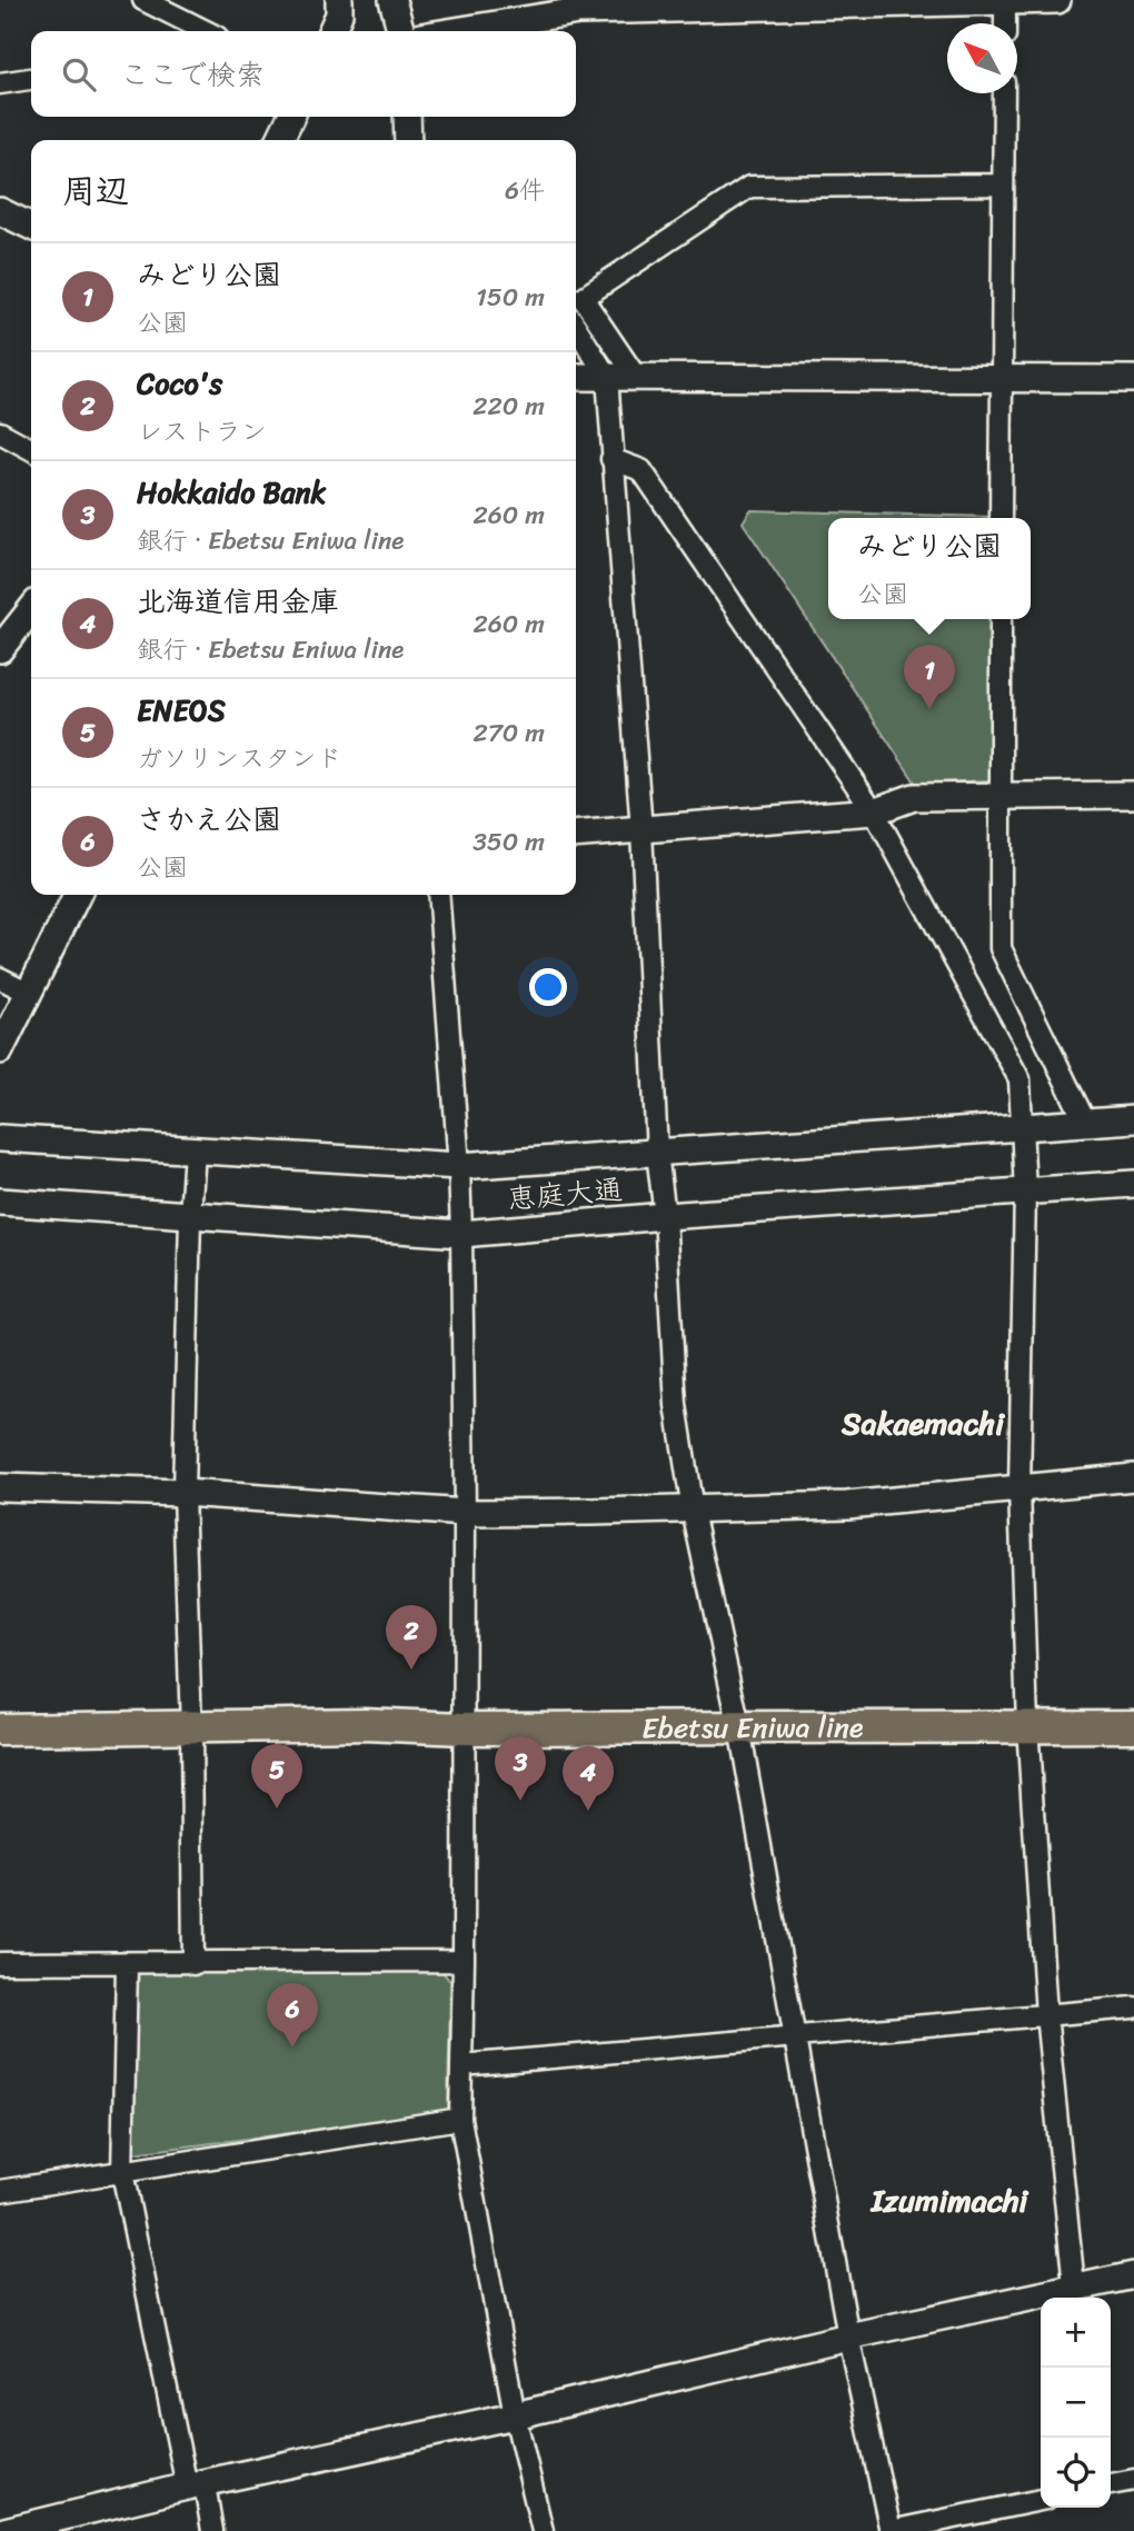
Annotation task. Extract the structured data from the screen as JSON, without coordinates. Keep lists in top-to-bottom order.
{
  "streets": {
    "main road": ["Ebetsu Eniwa line"],
    "street": ["恵庭大通"]
  },
  "districts": ["Sakaemachi", "Izumimachi"],
  "north": "top left",
  "page": {
    "search": "ここで検索",
    "heading": ["周辺", "6件"],
    "list": [
      {
        "mark": "1",
        "name": "みどり公園",
        "note": "公園",
        "value": "150 m"
      },
      {
        "mark": "2",
        "name": "Coco's",
        "note": "レストラン",
        "value": "220 m"
      },
      {
        "mark": "3",
        "name": "Hokkaido Bank",
        "note": "銀行 · Ebetsu Eniwa line",
        "value": "260 m"
      },
      {
        "mark": "4",
        "name": "北海道信用金庫",
        "note": "銀行 · Ebetsu Eniwa line",
        "value": "260 m"
      },
      {
        "mark": "5",
        "name": "ENEOS",
        "note": "ガソリンスタンド",
        "value": "270 m"
      },
      {
        "mark": "6",
        "name": "さかえ公園",
        "note": "公園",
        "value": "350 m"
      }
    ],
    "popup": ["みどり公園", "公園"],
    "pins": [
      "1",
      "2",
      "3",
      "5",
      "4",
      "6"
    ],
    "map_buttons": ["+", "−"]
  }
}
